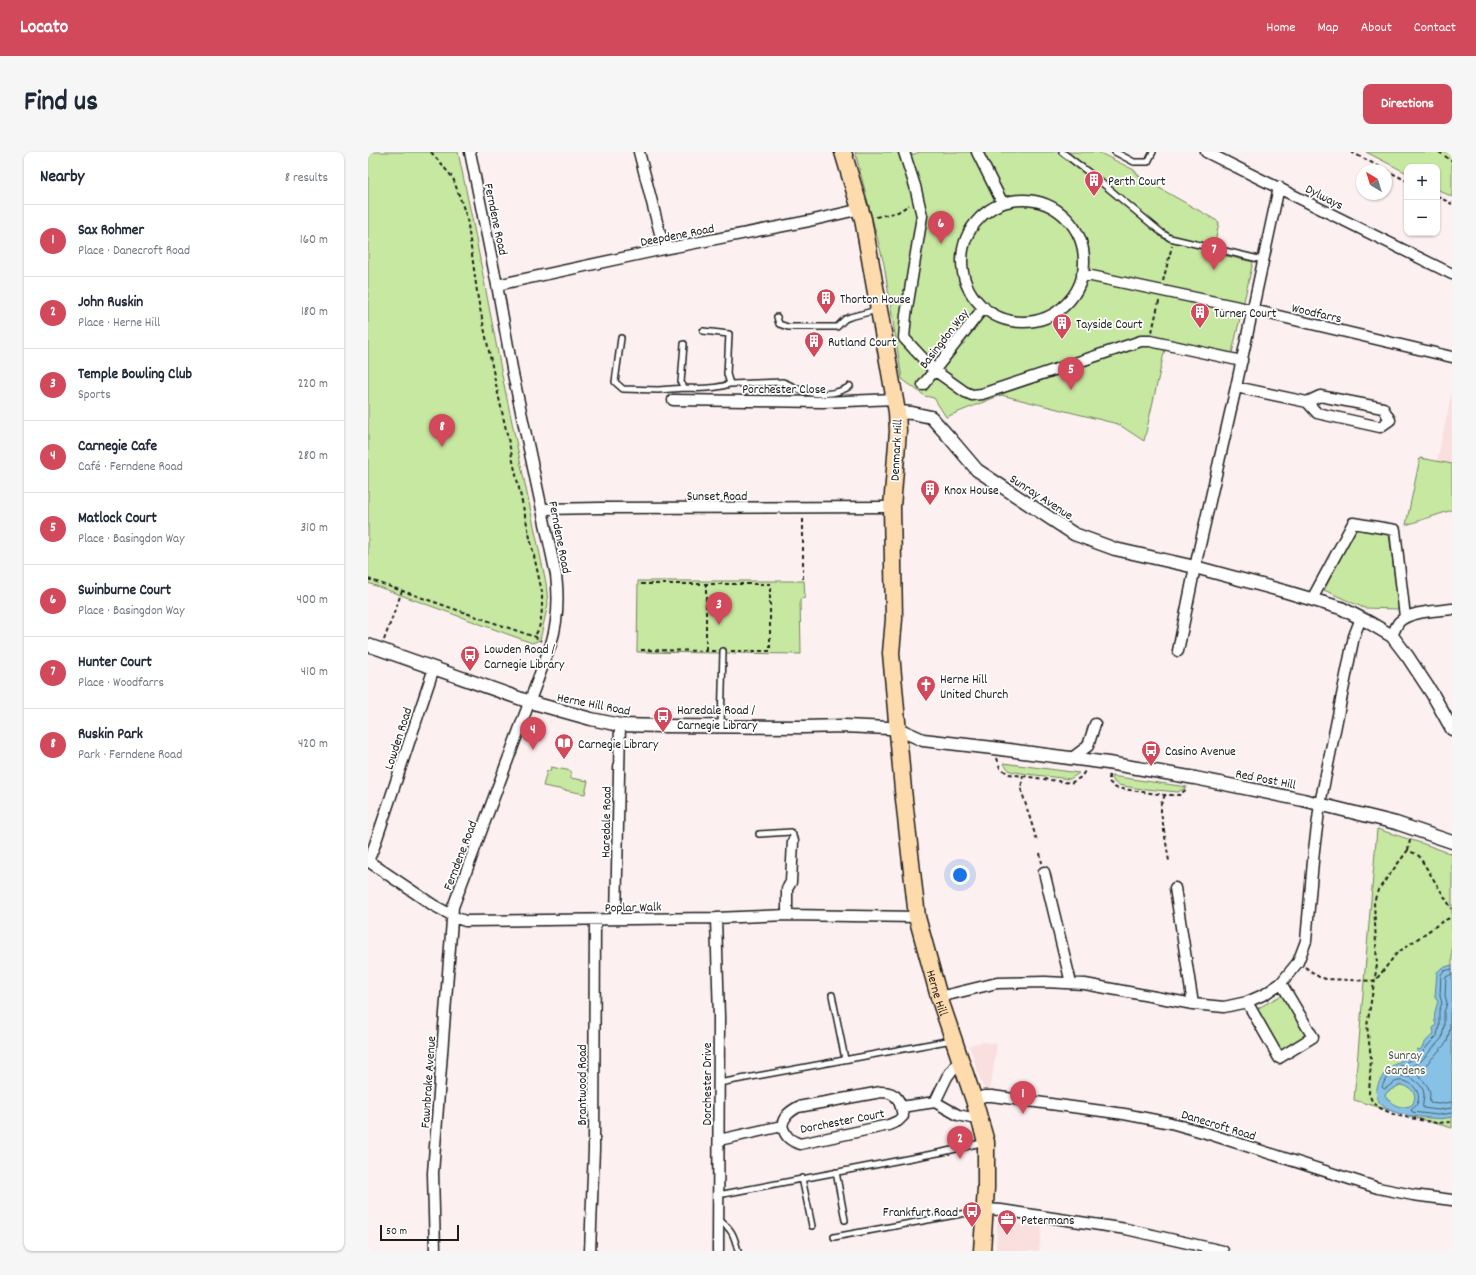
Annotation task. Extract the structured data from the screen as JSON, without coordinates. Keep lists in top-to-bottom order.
{
  "streets": {
    "main road": ["Denmark Hill", "Herne Hill"],
    "street": [
      "Dylways",
      "Ferndene Road",
      "Deepdene Road",
      "Woodfarrs",
      "Basingdon Way",
      "Porchester Close",
      "Sunset Road",
      "Sunray Avenue",
      "Herne Hill Road",
      "Lowden Road",
      "Red Post Hill",
      "Haredale Road",
      "Poplar Walk",
      "Fawnbrake Avenue",
      "Dorchester Drive",
      "Brantwood Road",
      "Dorchester Court",
      "Danecroft Road"
    ]
  },
  "crossings": [
    ["Ferndene Road", "Deepdene Road"],
    ["Ferndene Road", "Sunset Road"],
    ["Ferndene Road", "Herne Hill Road"],
    ["Ferndene Road", "Poplar Walk"],
    ["Ferndene Road", "Fawnbrake Avenue"],
    ["Deepdene Road", "Denmark Hill"],
    ["Woodfarrs", "Basingdon Way"],
    ["Porchester Close", "Denmark Hill"],
    ["Porchester Close", "Sunray Avenue"],
    ["Denmark Hill", "Sunset Road"],
    ["Denmark Hill", "Sunray Avenue"],
    ["Denmark Hill", "Herne Hill Road"],
    ["Denmark Hill", "Red Post Hill"],
    ["Denmark Hill", "Herne Hill"],
    ["Herne Hill Road", "Lowden Road"],
    ["Herne Hill Road", "Red Post Hill"],
    ["Herne Hill Road", "Haredale Road"],
    ["Herne Hill Road", "Herne Hill"],
    ["Lowden Road", "Poplar Walk"],
    ["Red Post Hill", "Herne Hill"],
    ["Haredale Road", "Poplar Walk"],
    ["Poplar Walk", "Herne Hill"],
    ["Poplar Walk", "Fawnbrake Avenue"],
    ["Poplar Walk", "Dorchester Drive"],
    ["Poplar Walk", "Brantwood Road"],
    ["Herne Hill", "Danecroft Road"],
    ["Dorchester Drive", "Dorchester Court"]
  ],
  "parks": ["Sunray Gardens"],
  "places": {
    "building": [
      "Perth Court",
      "Thorton House",
      "Turner Court",
      "Tayside Court",
      "Rutland Court",
      "Knox House"
    ],
    "bus stop": [
      "Lowden Road / Carnegie Library",
      "Haredale Road / Carnegie Library",
      "Casino Avenue",
      "Frankfurt Road"
    ],
    "church": ["Herne Hill United Church"],
    "library": ["Carnegie Library"],
    "office": ["Petermans"]
  },
  "scale_bar": "50 m",
  "north": "top left",
  "page": {
    "header": "Locato",
    "nav": [
      "Home",
      "Map",
      "About",
      "Contact"
    ],
    "title": "Find us",
    "buttons": "Directions",
    "heading": ["Nearby", "8 results"],
    "map_buttons": ["+", "−"],
    "list": [
      {
        "mark": "1",
        "name": "Sax Rohmer",
        "note": "Place · Danecroft Road",
        "value": "160 m"
      },
      {
        "mark": "2",
        "name": "John Ruskin",
        "note": "Place · Herne Hill",
        "value": "180 m"
      },
      {
        "mark": "3",
        "name": "Temple Bowling Club",
        "note": "Sports",
        "value": "220 m"
      },
      {
        "mark": "4",
        "name": "Carnegie Cafe",
        "note": "Café · Ferndene Road",
        "value": "280 m"
      },
      {
        "mark": "5",
        "name": "Matlock Court",
        "note": "Place · Basingdon Way",
        "value": "310 m"
      },
      {
        "mark": "6",
        "name": "Swinburne Court",
        "note": "Place · Basingdon Way",
        "value": "400 m"
      },
      {
        "mark": "7",
        "name": "Hunter Court",
        "note": "Place · Woodfarrs",
        "value": "410 m"
      },
      {
        "mark": "8",
        "name": "Ruskin Park",
        "note": "Park · Ferndene Road",
        "value": "420 m"
      }
    ],
    "pins": [
      "6",
      "7",
      "5",
      "8",
      "3",
      "4",
      "1",
      "2"
    ],
    "scale": "50 m"
  }
}
